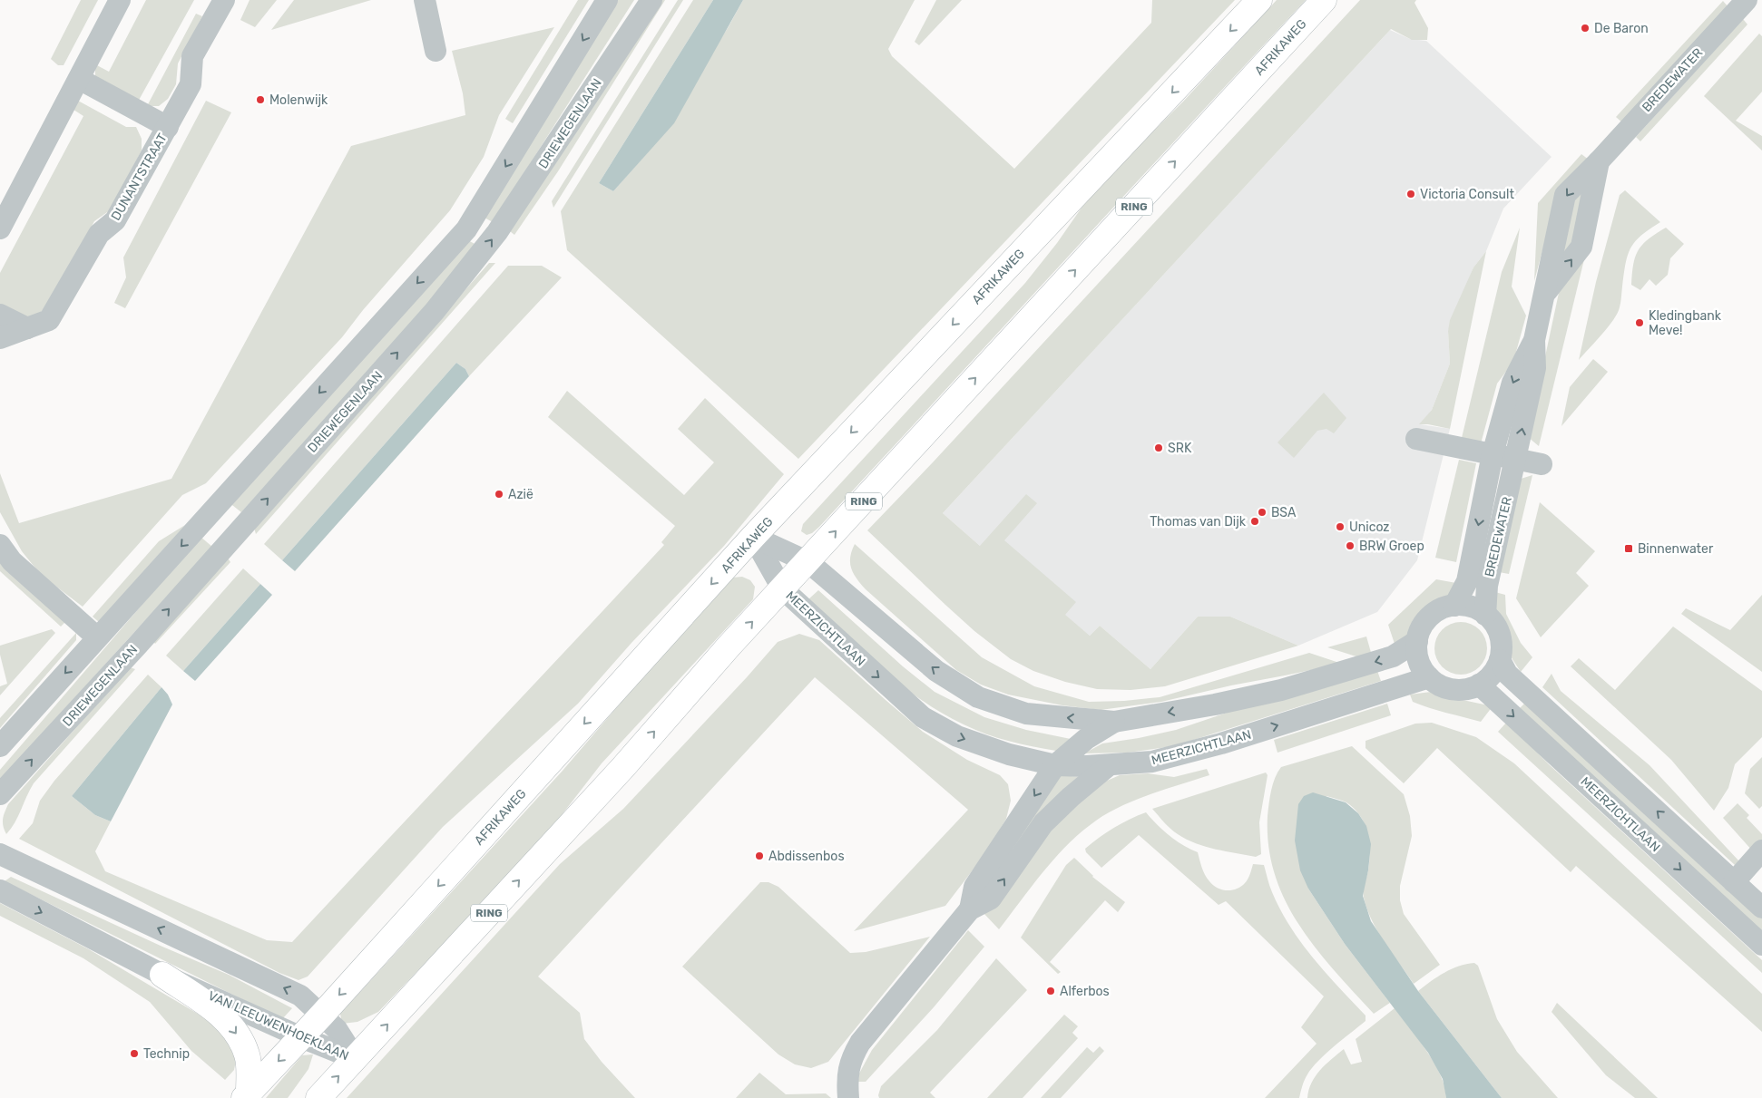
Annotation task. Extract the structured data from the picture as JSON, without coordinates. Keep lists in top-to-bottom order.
{
  "streets": {
    "main road": ["AFRIKAWEG", "RING"],
    "street": [
      "BREDEWATER",
      "DRIEWEGENLAAN",
      "DUNANTSTRAAT",
      "MEERZICHTLAAN",
      "VAN LEEUWENHOEKLAAN"
    ]
  },
  "crossings": [
    ["AFRIKAWEG", "MEERZICHTLAAN"],
    ["AFRIKAWEG", "VAN LEEUWENHOEKLAAN"],
    ["BREDEWATER", "MEERZICHTLAAN"]
  ],
  "places": {
    "other": [
      "De Baron",
      "Molenwijk",
      "Victoria Consult",
      "Kledingbank Meve!",
      "SRK",
      "Azië",
      "BSA",
      "Thomas van Dijk",
      "Unicoz",
      "BRW Groep",
      "Abdissenbos",
      "Alferbos",
      "Technip"
    ],
    "transit": ["Binnenwater"]
  }
}
